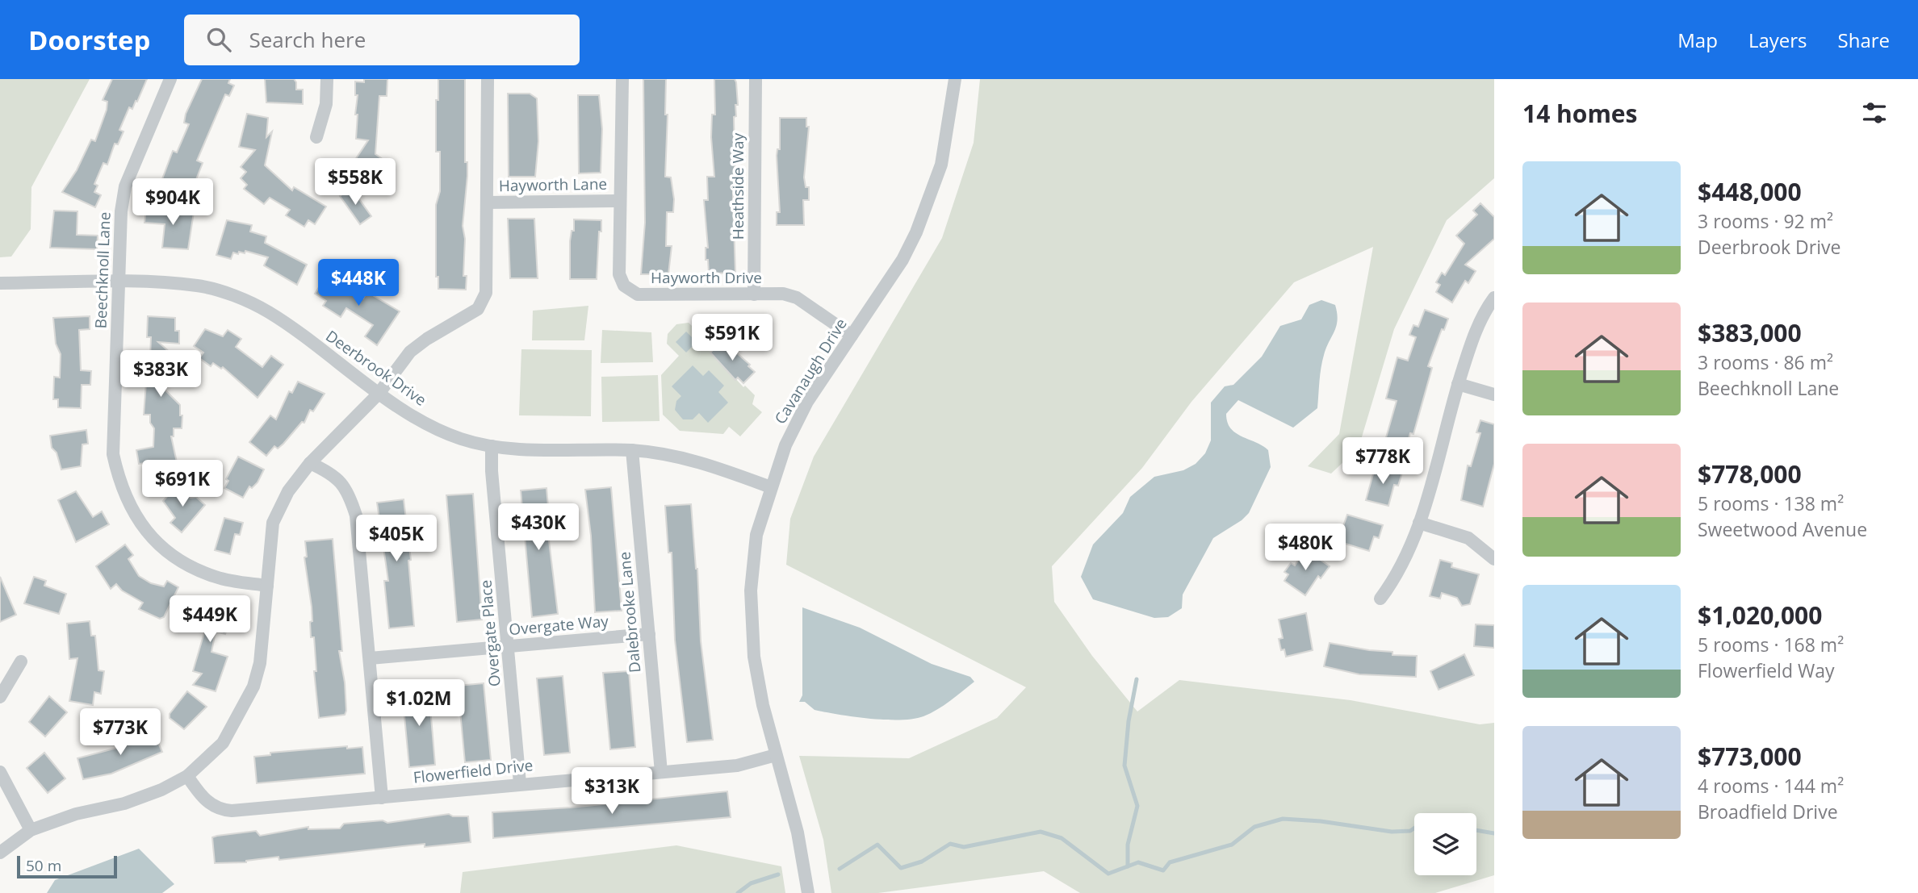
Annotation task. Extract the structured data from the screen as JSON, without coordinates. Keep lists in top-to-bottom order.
{
  "streets": {
    "street": [
      "Hayworth Lane",
      "Heathside Way",
      "Beechknoll Lane",
      "Hayworth Drive",
      "Deerbrook Drive",
      "Cavanaugh Drive",
      "Dalebrooke Lane",
      "Overgate Way",
      "Overgate Place",
      "Flowerfield Drive"
    ]
  },
  "crossings": [
    ["Hayworth Lane", "Hayworth Drive"],
    ["Heathside Way", "Hayworth Drive"],
    ["Beechknoll Lane", "Deerbrook Drive"],
    ["Hayworth Drive", "Cavanaugh Drive"],
    ["Deerbrook Drive", "Cavanaugh Drive"],
    ["Deerbrook Drive", "Dalebrooke Lane"],
    ["Deerbrook Drive", "Overgate Place"],
    ["Cavanaugh Drive", "Flowerfield Drive"],
    ["Dalebrooke Lane", "Overgate Way"],
    ["Dalebrooke Lane", "Flowerfield Drive"],
    ["Overgate Way", "Overgate Place"],
    ["Overgate Place", "Flowerfield Drive"]
  ],
  "scale_bar": "50 m",
  "page": {
    "header": "Doorstep",
    "search": "Search here",
    "nav": ["Map", "Layers", "Share"],
    "heading": "14 homes",
    "list": [
      {
        "name": "$448,000",
        "note": "3 rooms · 92 m² · Deerbrook Drive"
      },
      {
        "name": "$383,000",
        "note": "3 rooms · 86 m² · Beechknoll Lane"
      },
      {
        "name": "$778,000",
        "note": "5 rooms · 138 m² · Sweetwood Avenue"
      },
      {
        "name": "$1,020,000",
        "note": "5 rooms · 168 m² · Flowerfield Way"
      },
      {
        "name": "$773,000",
        "note": "4 rooms · 144 m² · Broadfield Drive"
      }
    ],
    "price": [
      "$558K",
      "$904K",
      "$448K",
      "$591K",
      "$383K",
      "$778K",
      "$691K",
      "$430K",
      "$405K",
      "$480K",
      "$449K",
      "$1.02M",
      "$773K",
      "$313K"
    ],
    "scale": "50 m"
  }
}
